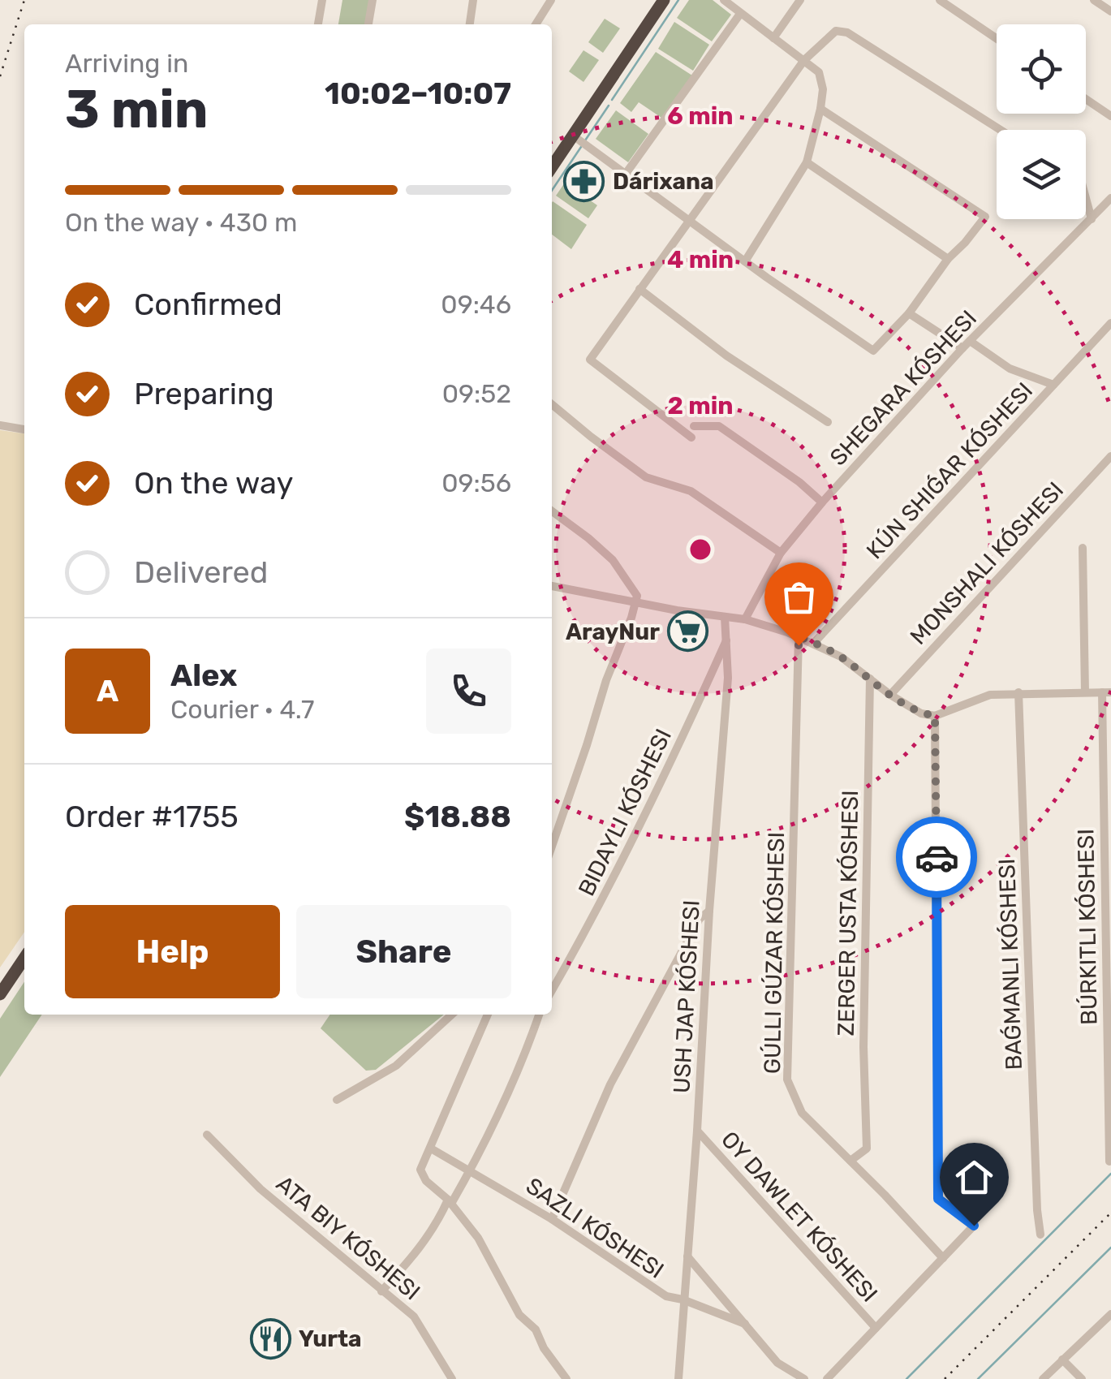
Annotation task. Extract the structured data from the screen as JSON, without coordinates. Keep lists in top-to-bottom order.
{
  "streets": {
    "street": [
      "SHEGARA KÓSHESI",
      "ZERGER USTA KÓSHESI",
      "BÚRKITLI KÓSHESI",
      "GÚLLI GÚZAR KÓSHESI",
      "USH JAP KÓSHESI",
      "OY DAWLET KÓSHESI",
      "ATA BIY KÓSHESI"
    ]
  },
  "crossings": [
    ["ZERGER USTA KÓSHESI", "GÚLLI GÚZAR KÓSHESI"],
    ["USH JAP KÓSHESI", "OY DAWLET KÓSHESI"]
  ],
  "places": {
    "pharmacy": ["Dárixana"],
    "supermarket": ["ArayNur"],
    "restaurant": ["Yurta"]
  },
  "page": {
    "heading": ["3 min", "Arriving in", "10:02–10:07"],
    "panel": [
      "Alex",
      "Courier · 4.7",
      "Order #1755",
      "$18.88"
    ],
    "bar": "On the way · 430 m",
    "list": [
      ["Confirmed", "09:46"],
      ["Preparing", "09:52"],
      ["On the way", "09:56"],
      "Delivered"
    ],
    "round": "A",
    "buttons": ["Help", "Share"]
  },
  "rings": ["6 min", "4 min", "2 min"]
}
